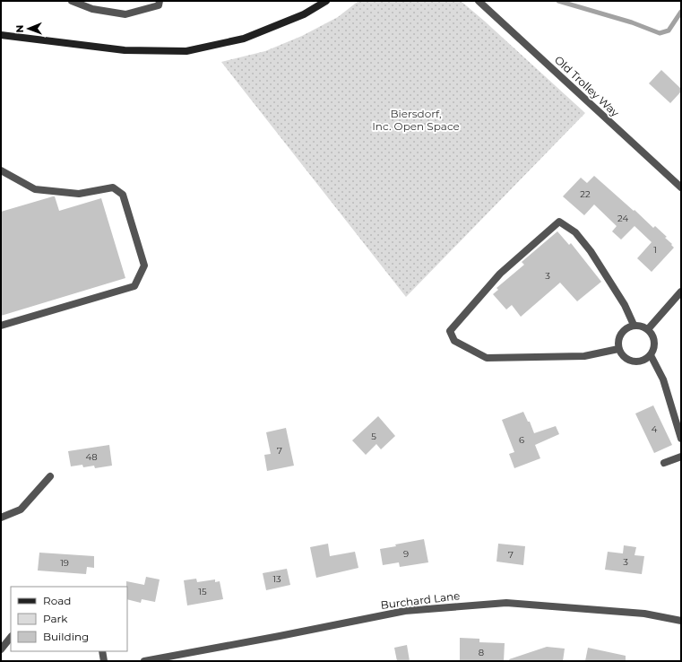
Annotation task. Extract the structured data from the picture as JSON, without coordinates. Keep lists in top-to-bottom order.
{
  "streets": {
    "street": ["Old Trolley Way", "Burchard Lane"]
  },
  "parks": ["Biersdorf, Inc. Open Space"],
  "house_numbers": [
    "22",
    "24",
    "1",
    "3",
    "4",
    "5",
    "6",
    "7",
    "48",
    "9",
    "7",
    "3",
    "19",
    "13",
    "15",
    "8"
  ],
  "legend": ["Road", "Park", "Building"],
  "north": "left"
}
